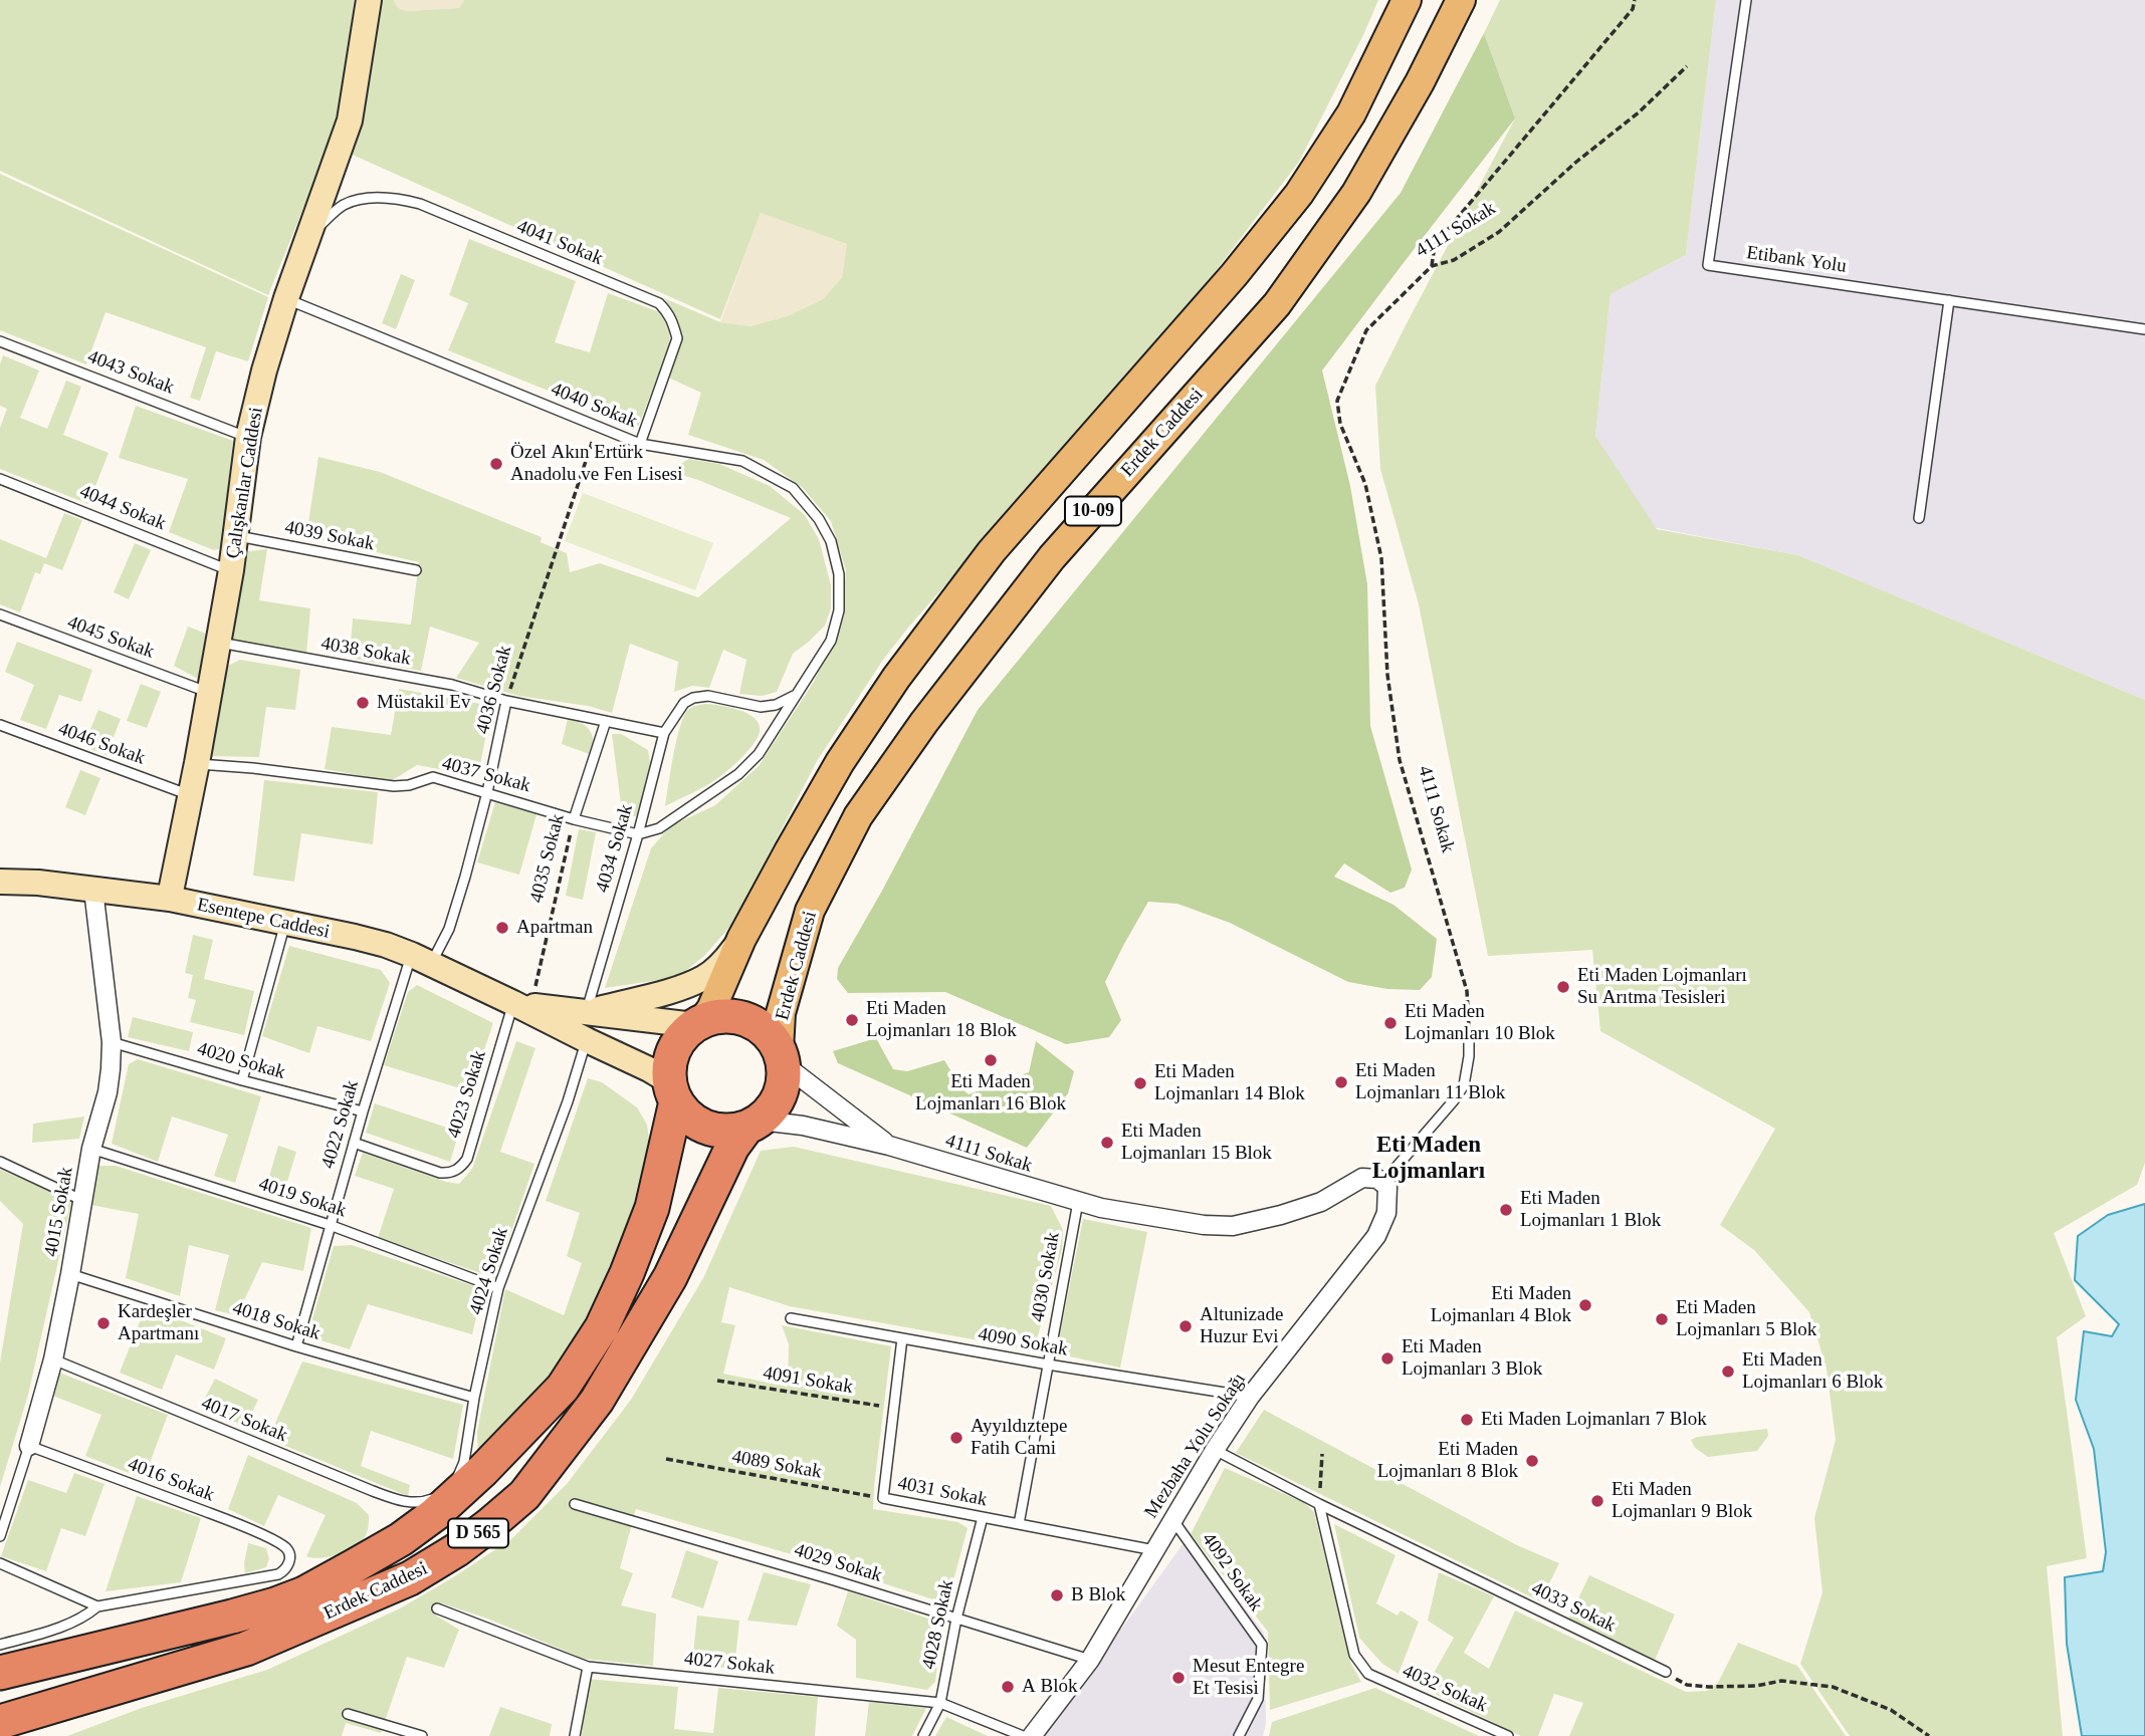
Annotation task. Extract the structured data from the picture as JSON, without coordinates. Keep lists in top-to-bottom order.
{
  "streets": {
    "highway": ["Erdek Caddesi", "Esentepe Caddesi", "D 565"],
    "main road": ["10-09"],
    "street": [
      "4111 Sokak",
      "Çalışkanlar Caddesi",
      "4015 Sokak",
      "Mezbaha Yolu Sokağı"
    ],
    "lane": [
      "4041 Sokak",
      "Etibank Yolu",
      "4043 Sokak",
      "4040 Sokak",
      "4044 Sokak",
      "4039 Sokak",
      "4045 Sokak",
      "4038 Sokak",
      "4036 Sokak",
      "4046 Sokak",
      "4037 Sokak",
      "4034 Sokak",
      "4035 Sokak",
      "4020 Sokak",
      "4023 Sokak",
      "4022 Sokak",
      "4019 Sokak",
      "4024 Sokak",
      "4030 Sokak",
      "4018 Sokak",
      "4090 Sokak",
      "4017 Sokak",
      "4016 Sokak",
      "4031 Sokak",
      "4029 Sokak",
      "4092 Sokak",
      "4033 Sokak",
      "4028 Sokak",
      "4027 Sokak",
      "4032 Sokak"
    ],
    "path": ["4091 Sokak", "4089 Sokak"]
  },
  "crossings": [
    ["4111 Sokak", "Erdek Caddesi"],
    ["4111 Sokak", "10-09"],
    ["4111 Sokak", "Esentepe Caddesi"],
    ["4111 Sokak", "4030 Sokak"],
    ["4111 Sokak", "Mezbaha Yolu Sokağı"],
    ["4111 Sokak", "D 565"],
    ["4041 Sokak", "4040 Sokak"],
    ["4041 Sokak", "Çalışkanlar Caddesi"],
    ["4043 Sokak", "Çalışkanlar Caddesi"],
    ["4040 Sokak", "Çalışkanlar Caddesi"],
    ["4040 Sokak", "4036 Sokak"],
    ["4040 Sokak", "4037 Sokak"],
    ["4040 Sokak", "4034 Sokak"],
    ["Erdek Caddesi", "10-09"],
    ["Erdek Caddesi", "Esentepe Caddesi"],
    ["Erdek Caddesi", "D 565"],
    ["Çalışkanlar Caddesi", "4044 Sokak"],
    ["Çalışkanlar Caddesi", "4039 Sokak"],
    ["Çalışkanlar Caddesi", "4045 Sokak"],
    ["Çalışkanlar Caddesi", "4038 Sokak"],
    ["Çalışkanlar Caddesi", "4046 Sokak"],
    ["Çalışkanlar Caddesi", "4037 Sokak"],
    ["Çalışkanlar Caddesi", "Esentepe Caddesi"],
    ["10-09", "Esentepe Caddesi"],
    ["10-09", "D 565"],
    ["4038 Sokak", "4036 Sokak"],
    ["4038 Sokak", "4034 Sokak"],
    ["4038 Sokak", "4035 Sokak"],
    ["4036 Sokak", "4037 Sokak"],
    ["4036 Sokak", "Esentepe Caddesi"],
    ["4036 Sokak", "4022 Sokak"],
    ["4037 Sokak", "4034 Sokak"],
    ["4037 Sokak", "4035 Sokak"],
    ["4034 Sokak", "Esentepe Caddesi"],
    ["4035 Sokak", "Esentepe Caddesi"],
    ["4035 Sokak", "4023 Sokak"],
    ["Esentepe Caddesi", "4023 Sokak"],
    ["Esentepe Caddesi", "4022 Sokak"],
    ["Esentepe Caddesi", "4015 Sokak"],
    ["Esentepe Caddesi", "4024 Sokak"],
    ["Esentepe Caddesi", "D 565"],
    ["4020 Sokak", "4022 Sokak"],
    ["4020 Sokak", "4015 Sokak"],
    ["4023 Sokak", "4022 Sokak"],
    ["4022 Sokak", "4019 Sokak"],
    ["4022 Sokak", "4018 Sokak"],
    ["4019 Sokak", "4015 Sokak"],
    ["4019 Sokak", "4024 Sokak"],
    ["4015 Sokak", "4018 Sokak"],
    ["4015 Sokak", "4017 Sokak"],
    ["4015 Sokak", "4016 Sokak"],
    ["4024 Sokak", "4018 Sokak"],
    ["4024 Sokak", "4017 Sokak"],
    ["4030 Sokak", "4090 Sokak"],
    ["4030 Sokak", "4031 Sokak"],
    ["4090 Sokak", "Mezbaha Yolu Sokağı"],
    ["4090 Sokak", "4031 Sokak"],
    ["4091 Sokak", "4031 Sokak"],
    ["Mezbaha Yolu Sokağı", "4031 Sokak"],
    ["Mezbaha Yolu Sokağı", "4029 Sokak"],
    ["Mezbaha Yolu Sokağı", "4092 Sokak"],
    ["Mezbaha Yolu Sokağı", "4033 Sokak"],
    ["4089 Sokak", "4031 Sokak"],
    ["4031 Sokak", "4028 Sokak"],
    ["4029 Sokak", "4028 Sokak"],
    ["4033 Sokak", "4032 Sokak"],
    ["4028 Sokak", "4027 Sokak"]
  ],
  "districts": ["Eti Maden Lojmanları"],
  "places": [
    "Özel Akın Ertürk Anadolu ve Fen Lisesi",
    "Müstakil Ev",
    "Apartman",
    "Eti Maden Lojmanları Su Arıtma Tesisleri",
    "Eti Maden Lojmanları 18 Blok",
    "Eti Maden Lojmanları 10 Blok",
    "Eti Maden Lojmanları 16 Blok",
    "Eti Maden Lojmanları 11 Blok",
    "Eti Maden Lojmanları 14 Blok",
    "Eti Maden Lojmanları 15 Blok",
    "Eti Maden Lojmanları 1 Blok",
    "Eti Maden Lojmanları 4 Blok",
    "Eti Maden Lojmanları 5 Blok",
    "Kardeşler Apartmanı",
    "Altunizade Huzur Evi",
    "Eti Maden Lojmanları 3 Blok",
    "Eti Maden Lojmanları 6 Blok",
    "Eti Maden Lojmanları 7 Blok",
    "Ayyıldıztepe Fatih Cami",
    "Eti Maden Lojmanları 8 Blok",
    "Eti Maden Lojmanları 9 Blok",
    "B Blok",
    "Mesut Entegre Et Tesisi",
    "A Blok"
  ]
}
